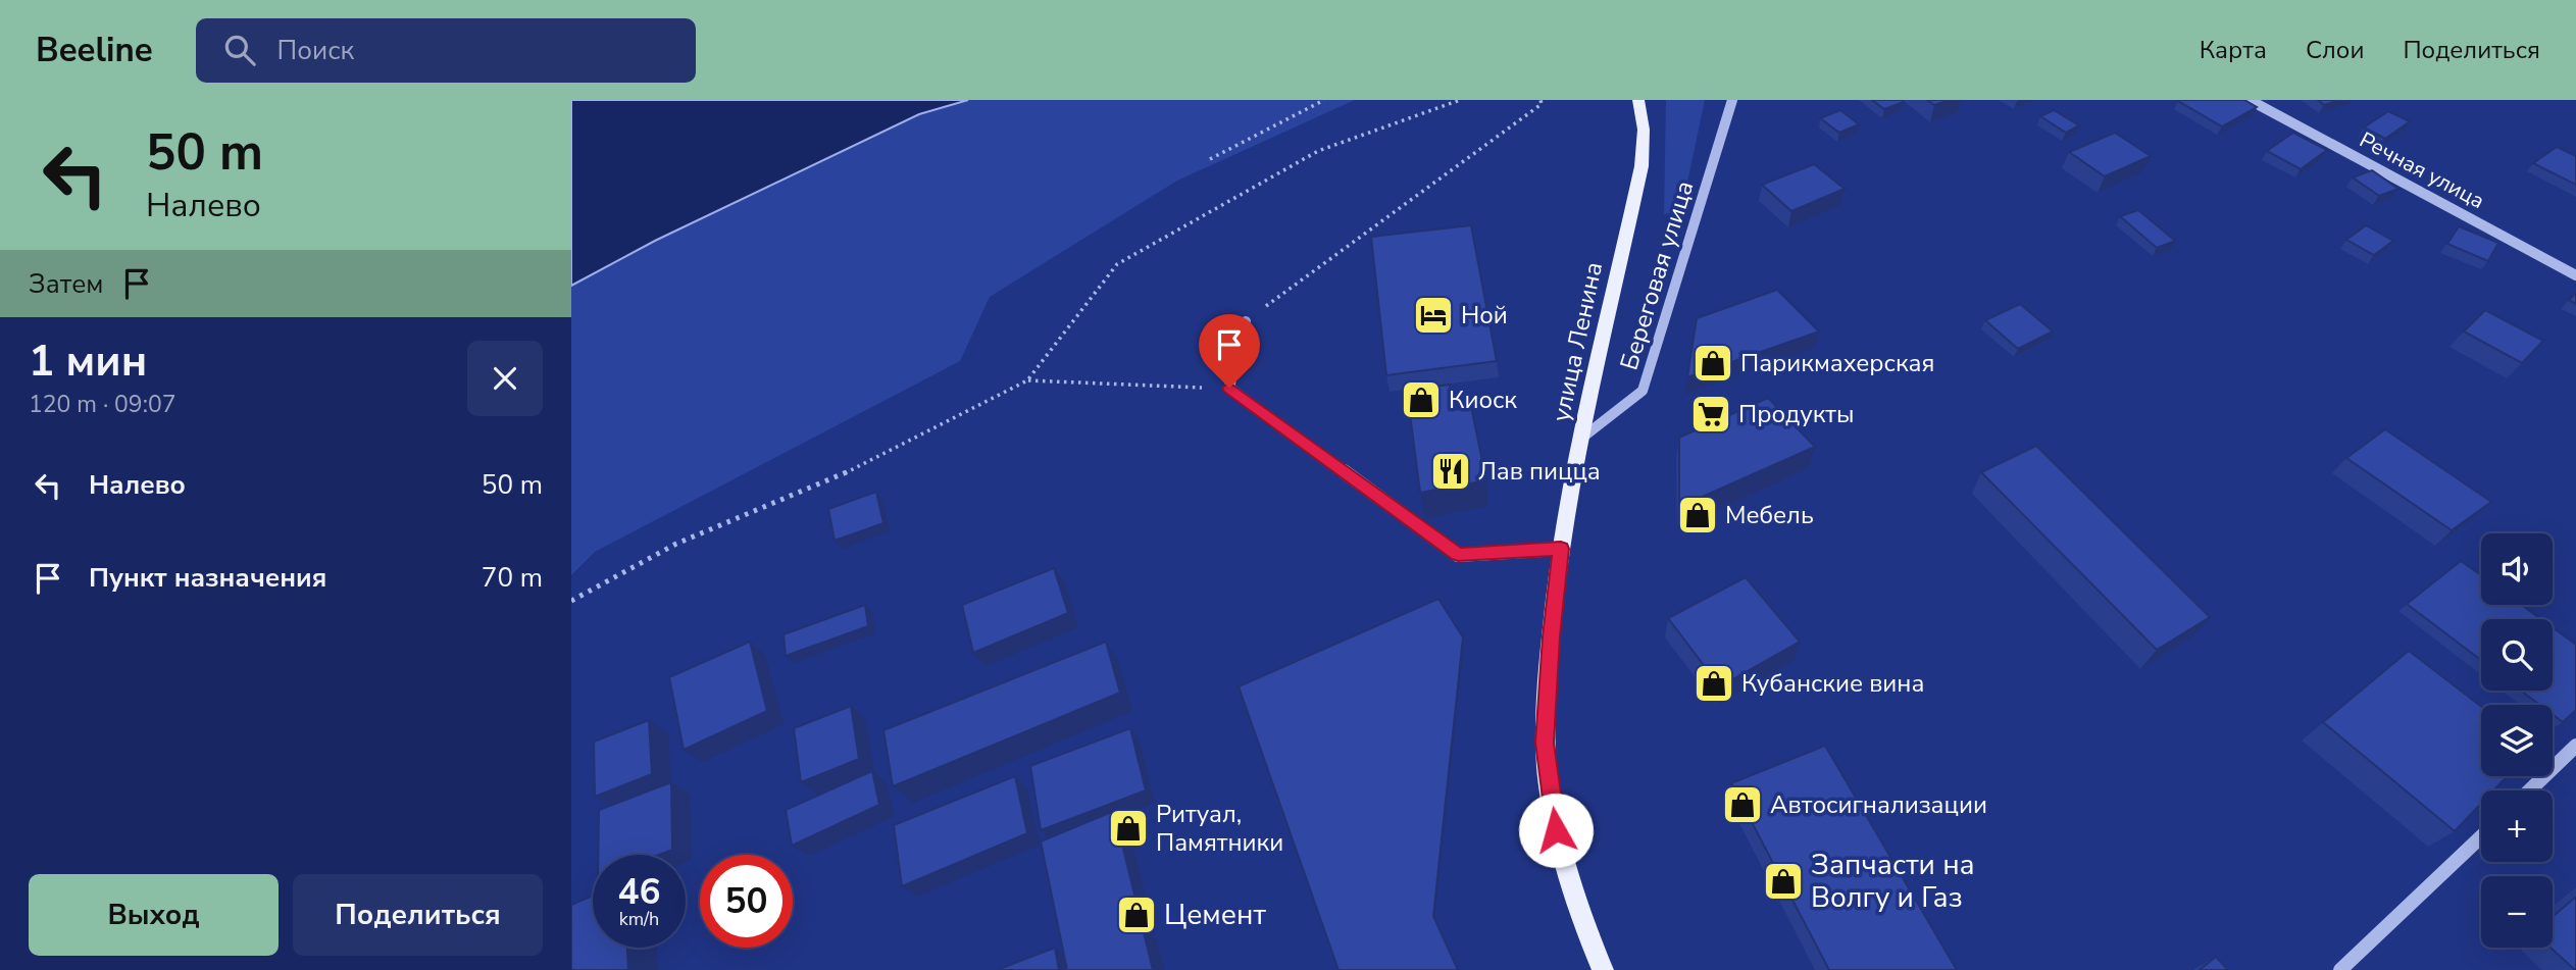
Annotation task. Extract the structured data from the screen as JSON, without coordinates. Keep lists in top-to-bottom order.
{
  "streets": {
    "main road": ["улица Ленина"],
    "street": ["Речная улица", "Береговая улица"]
  },
  "crossings": [
    ["Береговая улица", "улица Ленина"]
  ],
  "places": {
    "hotel": ["Ной"],
    "shop": [
      "Парикмахерская",
      "Киоск",
      "Мебель",
      "Кубанские вина",
      "Автосигнализации",
      "Ритуал, Памятники",
      "Запчасти на Волгу и Газ",
      "Цемент"
    ],
    "supermarket": ["Продукты"],
    "restaurant": ["Лав пицца"]
  },
  "page": {
    "header": "Beeline",
    "search": "Поиск",
    "nav": ["Карта", "Слои", "Поделиться"],
    "turn": ["50 m", "Налево"],
    "then": "Затем",
    "heading": ["1 мин", "120 m · 09:07"],
    "list": [
      {
        "name": "Налево",
        "value": "50 m"
      },
      {
        "name": "Пункт назначения",
        "value": "70 m"
      }
    ],
    "map_buttons": ["+", "−"],
    "speed": "46 km/h",
    "limit": "50",
    "buttons": ["Выход", "Поделиться"]
  }
}
